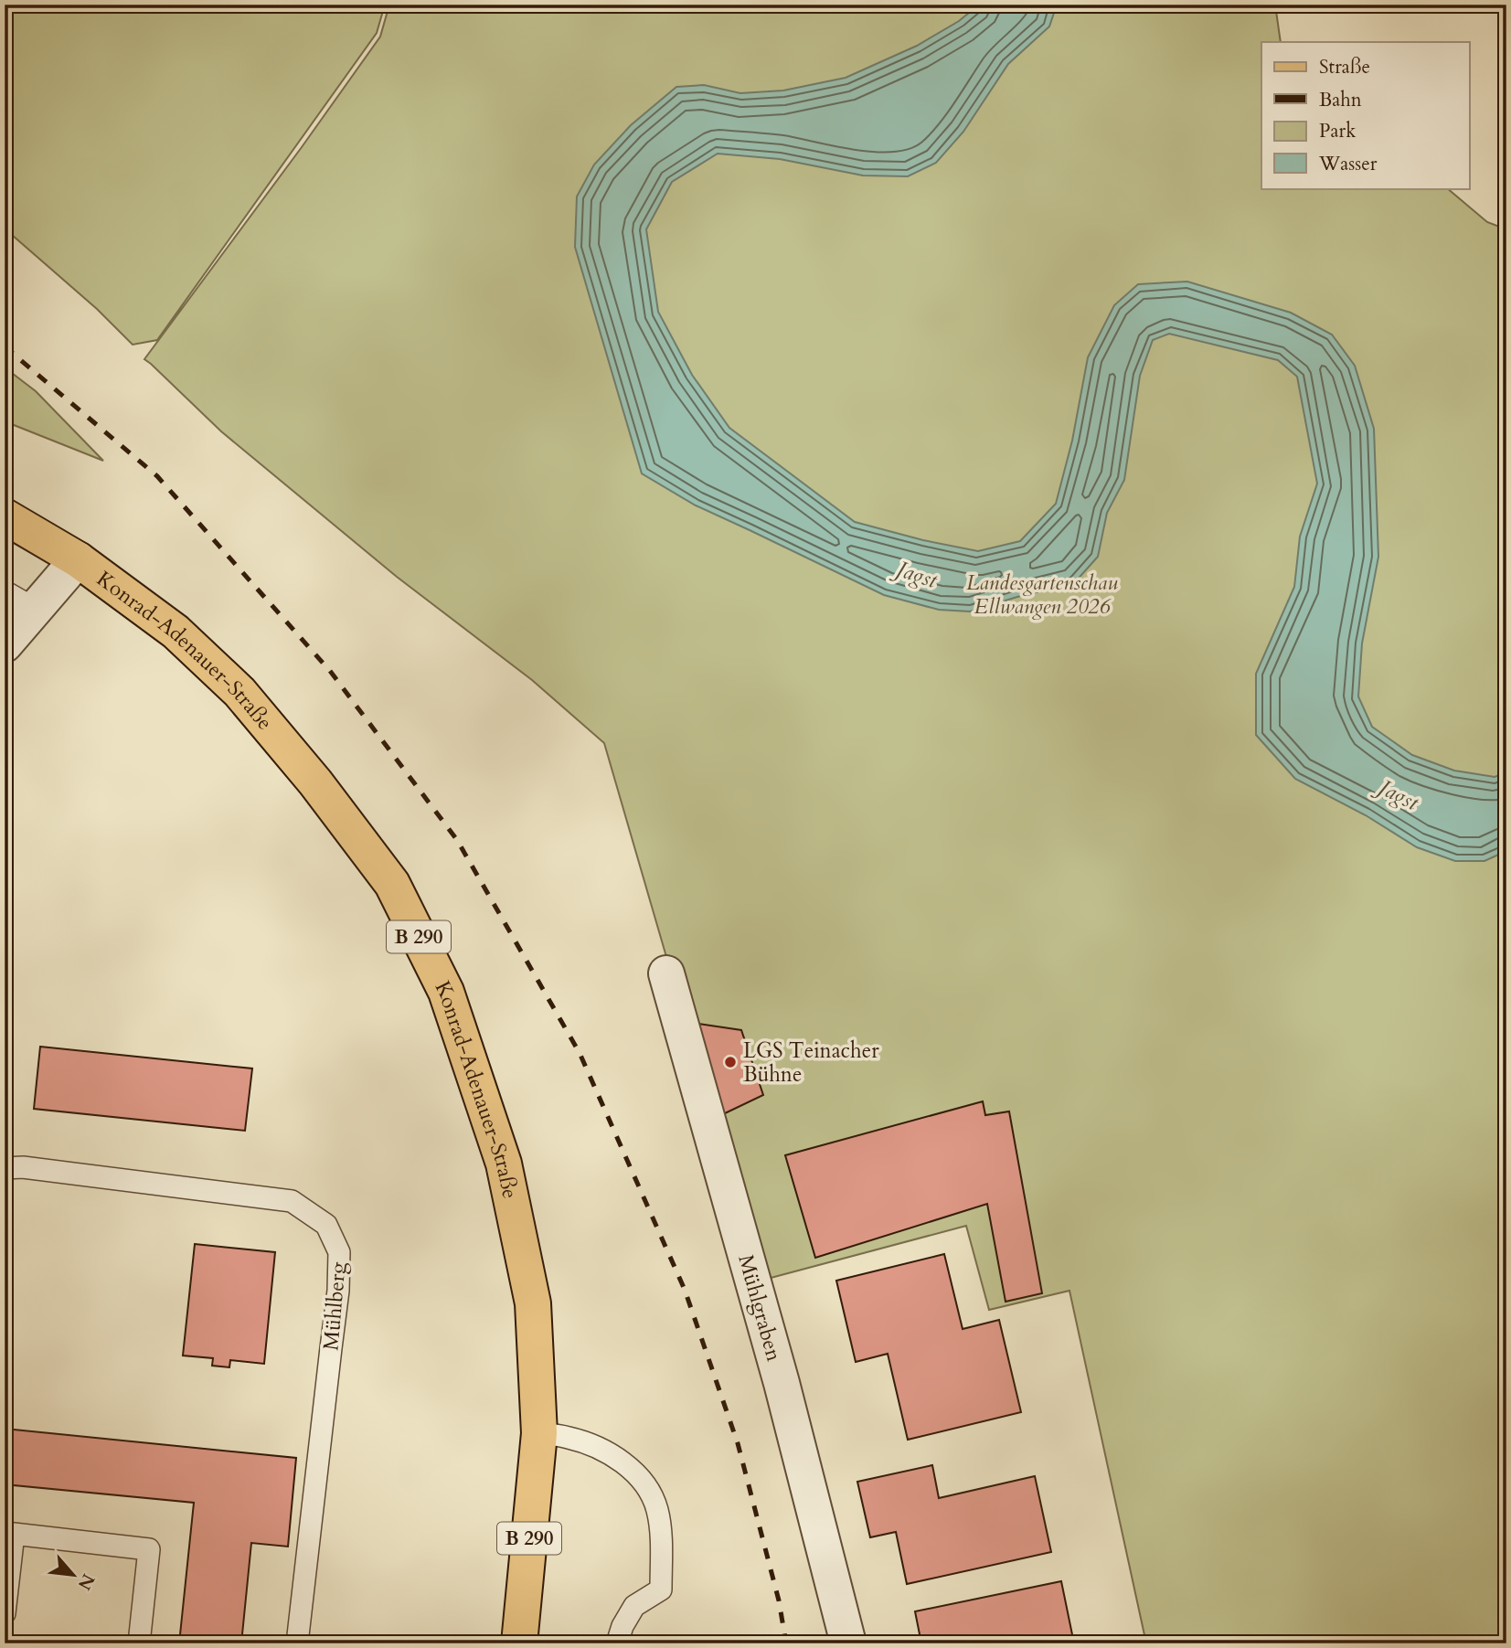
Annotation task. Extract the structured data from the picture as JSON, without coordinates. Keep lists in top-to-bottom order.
{
  "streets": {
    "main road": ["Konrad-Adenauer-Straße", "B 290"],
    "street": ["Mühlgraben"],
    "lane": ["Mühlberg"]
  },
  "crossings": [
    ["Konrad-Adenauer-Straße", "B 290"]
  ],
  "water": ["Jagst"],
  "parks": ["Landesgartenschau Ellwangen 2026"],
  "places": ["LGS Teinacher Bühne"],
  "legend": [
    "Straße",
    "Bahn",
    "Park",
    "Wasser"
  ],
  "north": "bottom right"
}
